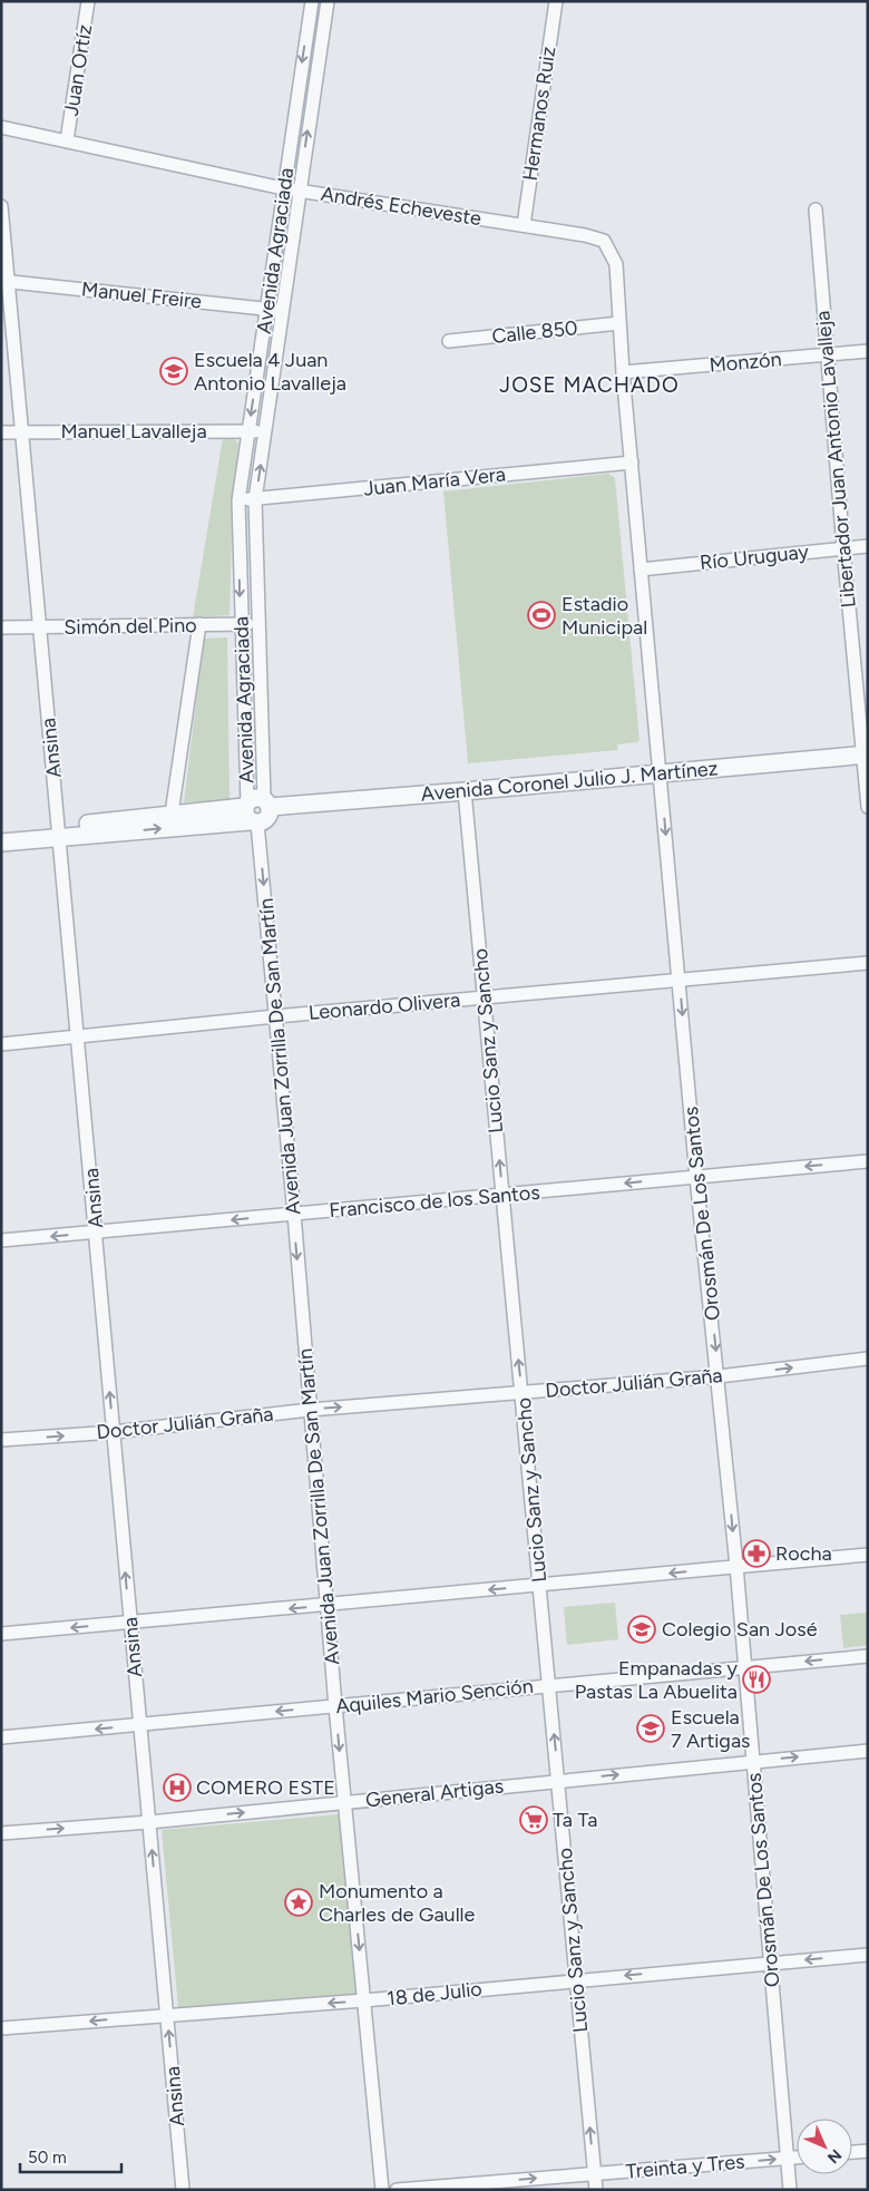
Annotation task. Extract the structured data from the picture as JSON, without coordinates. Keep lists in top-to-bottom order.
{
  "streets": {
    "street": [
      "Juan Ortíz",
      "Hermanos Ruiz",
      "Andrés Echeveste",
      "Avenida Agraciada",
      "Manuel Freire",
      "Calle 850",
      "Monzón",
      "Manuel Lavalleja",
      "Libertador Juan Antonio Lavalleja",
      "Juan María Vera",
      "Río Uruguay",
      "Simón del Pino",
      "Ansina",
      "Avenida Coronel Julio J. Martínez",
      "Leonardo Olivera",
      "Lucio Sanz y Sancho",
      "Avenida Juan Zorrilla De San Martín",
      "Francisco de los Santos",
      "Orosmán De Los Santos",
      "Doctor Julián Graña",
      "Aquiles Mario Sención",
      "General Artigas",
      "18 de Julio",
      "Treinta y Tres"
    ]
  },
  "crossings": [
    ["Juan Ortíz", "Andrés Echeveste"],
    ["Hermanos Ruiz", "Andrés Echeveste"],
    ["Andrés Echeveste", "Avenida Agraciada"],
    ["Andrés Echeveste", "Orosmán De Los Santos"],
    ["Avenida Agraciada", "Manuel Freire"],
    ["Avenida Agraciada", "Manuel Lavalleja"],
    ["Avenida Agraciada", "Juan María Vera"],
    ["Avenida Agraciada", "Simón del Pino"],
    ["Avenida Agraciada", "Avenida Coronel Julio J. Martínez"],
    ["Avenida Agraciada", "Avenida Juan Zorrilla De San Martín"],
    ["Manuel Freire", "Ansina"],
    ["Calle 850", "Orosmán De Los Santos"],
    ["Monzón", "Libertador Juan Antonio Lavalleja"],
    ["Monzón", "Orosmán De Los Santos"],
    ["Manuel Lavalleja", "Ansina"],
    ["Libertador Juan Antonio Lavalleja", "Río Uruguay"],
    ["Libertador Juan Antonio Lavalleja", "Avenida Coronel Julio J. Martínez"],
    ["Juan María Vera", "Orosmán De Los Santos"],
    ["Río Uruguay", "Orosmán De Los Santos"],
    ["Simón del Pino", "Ansina"],
    ["Ansina", "Avenida Coronel Julio J. Martínez"],
    ["Ansina", "Leonardo Olivera"],
    ["Ansina", "Francisco de los Santos"],
    ["Ansina", "Doctor Julián Graña"],
    ["Ansina", "Aquiles Mario Sención"],
    ["Ansina", "General Artigas"],
    ["Ansina", "18 de Julio"],
    ["Avenida Coronel Julio J. Martínez", "Lucio Sanz y Sancho"],
    ["Avenida Coronel Julio J. Martínez", "Avenida Juan Zorrilla De San Martín"],
    ["Avenida Coronel Julio J. Martínez", "Orosmán De Los Santos"],
    ["Leonardo Olivera", "Lucio Sanz y Sancho"],
    ["Leonardo Olivera", "Avenida Juan Zorrilla De San Martín"],
    ["Leonardo Olivera", "Orosmán De Los Santos"],
    ["Lucio Sanz y Sancho", "Francisco de los Santos"],
    ["Lucio Sanz y Sancho", "Doctor Julián Graña"],
    ["Lucio Sanz y Sancho", "Aquiles Mario Sención"],
    ["Lucio Sanz y Sancho", "General Artigas"],
    ["Lucio Sanz y Sancho", "18 de Julio"],
    ["Lucio Sanz y Sancho", "Treinta y Tres"],
    ["Avenida Juan Zorrilla De San Martín", "Francisco de los Santos"],
    ["Avenida Juan Zorrilla De San Martín", "Doctor Julián Graña"],
    ["Avenida Juan Zorrilla De San Martín", "Aquiles Mario Sención"],
    ["Avenida Juan Zorrilla De San Martín", "General Artigas"],
    ["Avenida Juan Zorrilla De San Martín", "18 de Julio"],
    ["Francisco de los Santos", "Orosmán De Los Santos"],
    ["Orosmán De Los Santos", "Doctor Julián Graña"],
    ["Orosmán De Los Santos", "Aquiles Mario Sención"],
    ["Orosmán De Los Santos", "General Artigas"],
    ["Orosmán De Los Santos", "18 de Julio"],
    ["Orosmán De Los Santos", "Treinta y Tres"]
  ],
  "one_way": [
    "Ansina",
    "Lucio Sanz y Sancho",
    "Avenida Juan Zorrilla De San Martín",
    "Francisco de los Santos",
    "Orosmán De Los Santos",
    "Doctor Julián Graña",
    "General Artigas",
    "18 de Julio",
    "Treinta y Tres"
  ],
  "districts": ["JOSE MACHADO"],
  "places": {
    "school or university": ["Escuela 4 Juan Antonio Lavalleja", "Colegio San José", "Escuela 7 Artigas"],
    "sports": ["Estadio Municipal"],
    "pharmacy": ["Rocha"],
    "restaurant": ["Empanadas y Pastas La Abuelita"],
    "hospital": ["COMERO ESTE"],
    "supermarket": ["Ta Ta"],
    "place": ["Monumento a Charles de Gaulle"]
  },
  "scale_bar": "50 m",
  "north": "bottom right"
}
